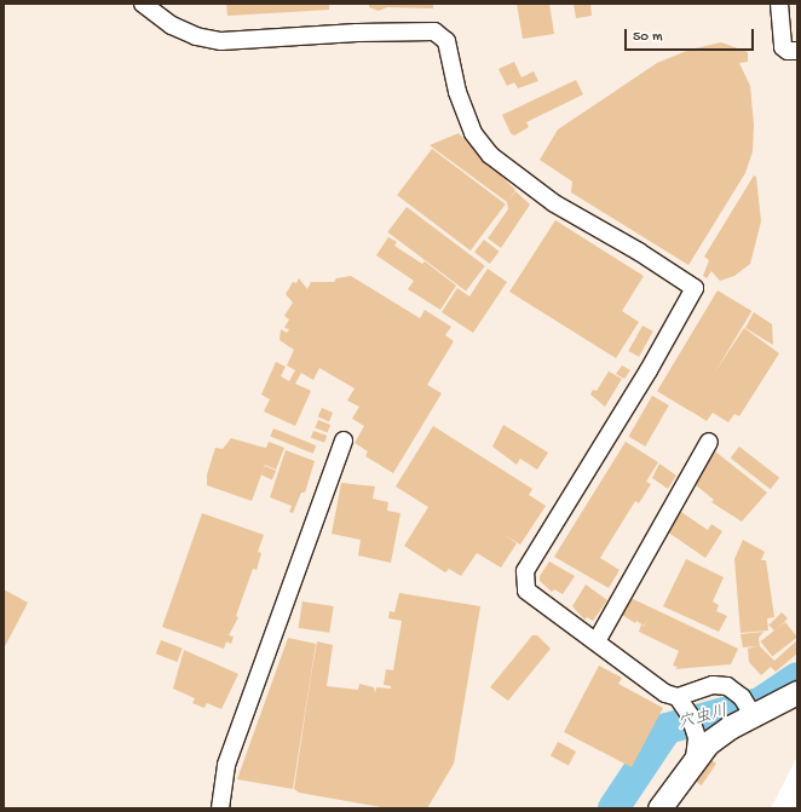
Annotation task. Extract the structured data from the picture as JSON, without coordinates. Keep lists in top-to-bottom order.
{
  "water": ["穴虫川"],
  "scale_bar": "50 m"
}
